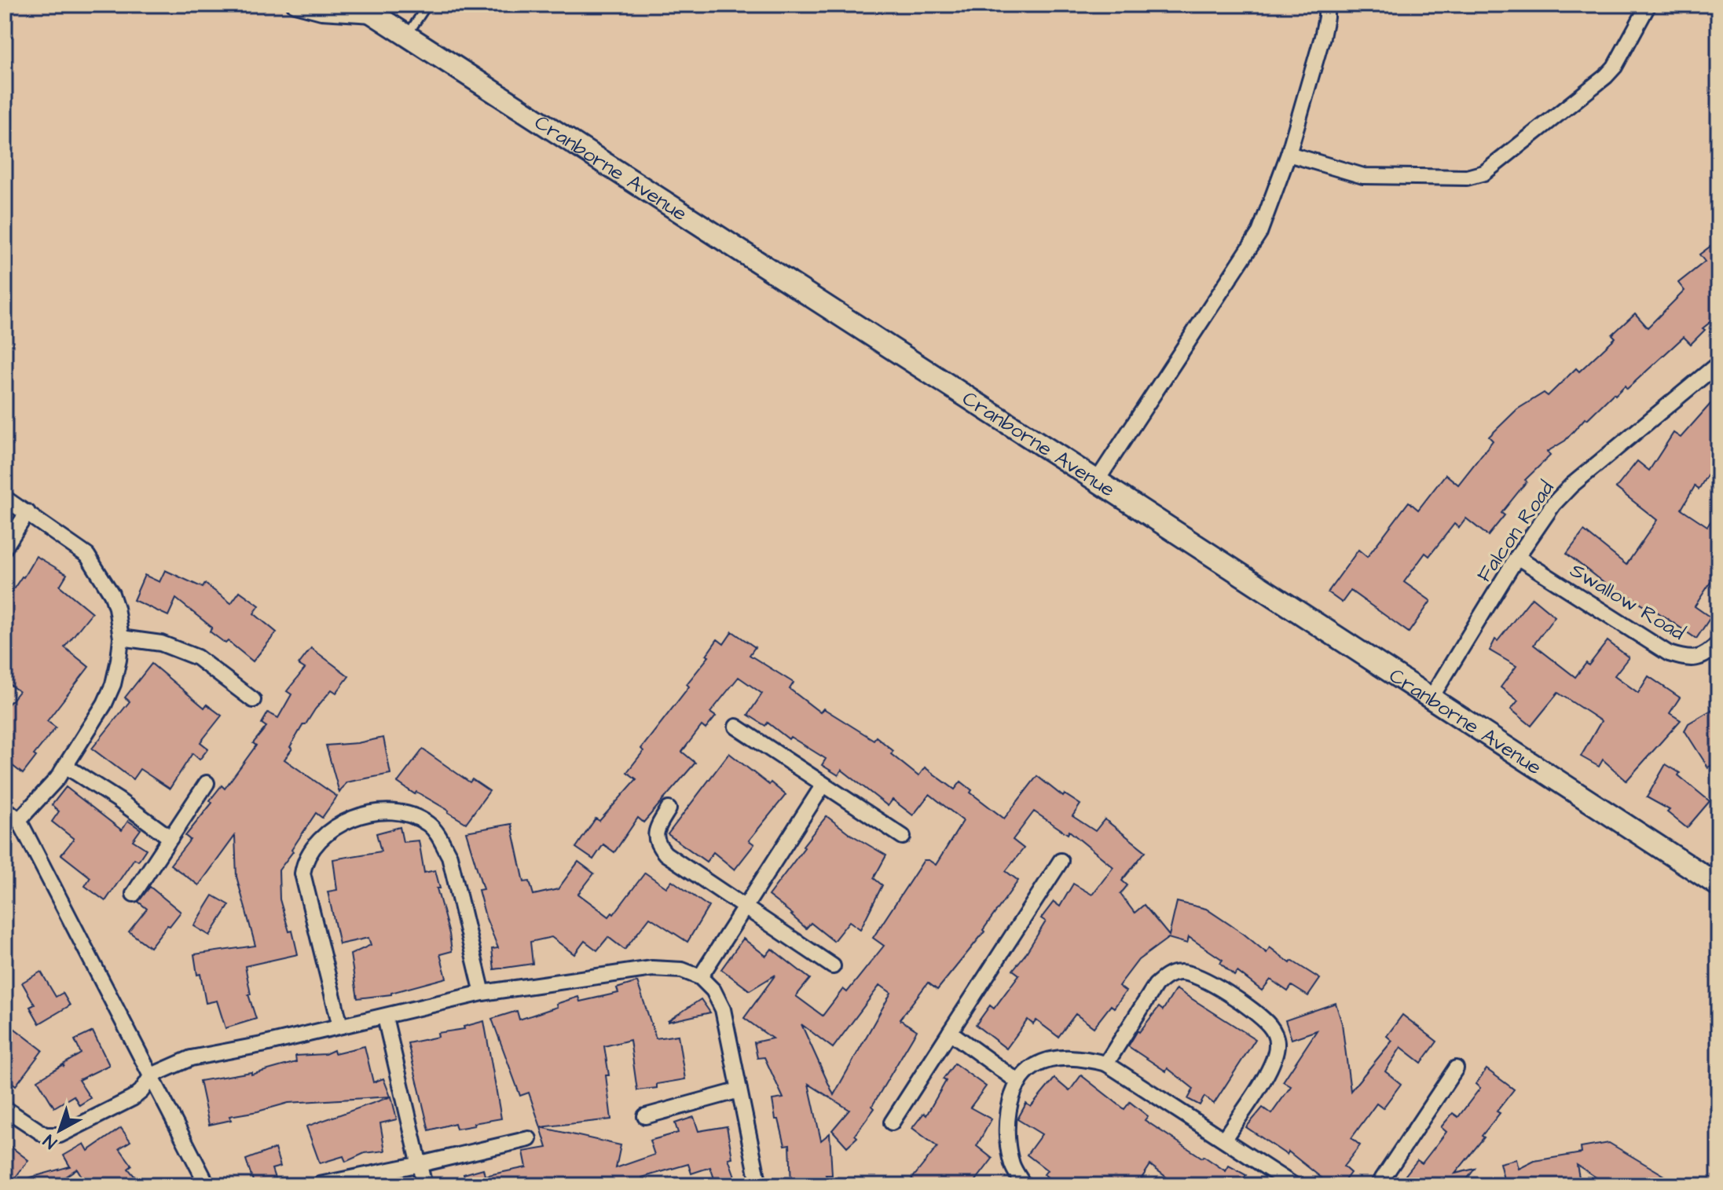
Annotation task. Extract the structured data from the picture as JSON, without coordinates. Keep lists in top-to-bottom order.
{
  "streets": {
    "street": ["Cranborne Avenue", "Falcon Road", "Swallow Road"]
  },
  "crossings": [
    ["Cranborne Avenue", "Falcon Road"],
    ["Falcon Road", "Swallow Road"]
  ],
  "north": "bottom left"
}
